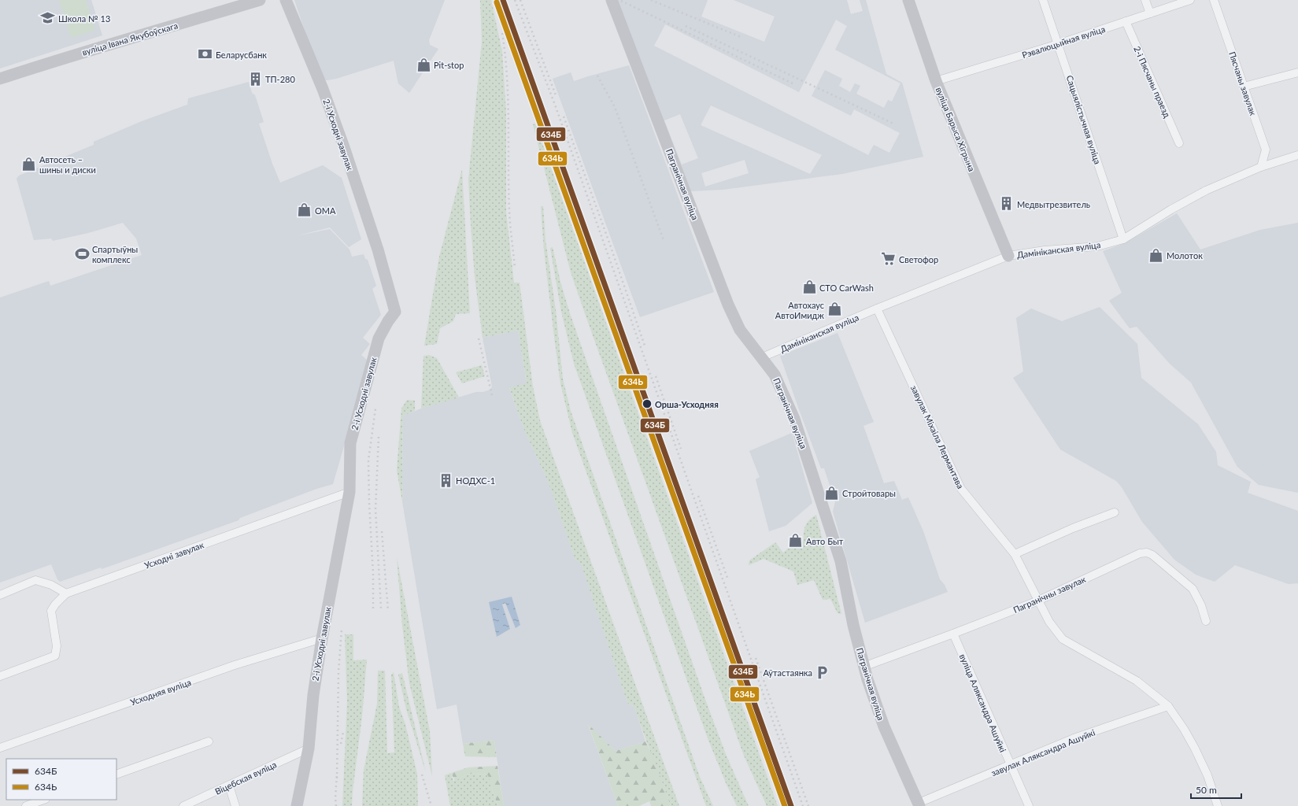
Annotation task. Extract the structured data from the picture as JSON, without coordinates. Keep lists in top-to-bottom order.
{
  "streets": {
    "street": [
      "вуліца Івана Якубоўскага",
      "Рэвалюцыйная вуліца",
      "2-і Пясчаны праезд",
      "Пясчаны завулак",
      "Сацыялістычная вуліца",
      "вуліца Барыса Хігрына",
      "2-і Усходні завулак",
      "Пагранічная вуліца",
      "Дамініканская вуліца",
      "завулак Міхаіла Лермантава",
      "Усходні завулак",
      "Пагранічны завулак",
      "Усходняя вуліца",
      "вуліца Аляксандра Ашуйкі",
      "завулак Аляксандра Ашуйкі",
      "Віцебская вуліца"
    ]
  },
  "crossings": [
    ["Рэвалюцыйная вуліца", "2-і Пясчаны праезд"],
    ["Рэвалюцыйная вуліца", "Сацыялістычная вуліца"],
    ["Рэвалюцыйная вуліца", "вуліца Барыса Хігрына"],
    ["Пясчаны завулак", "Дамініканская вуліца"],
    ["Сацыялістычная вуліца", "Дамініканская вуліца"],
    ["вуліца Барыса Хігрына", "Дамініканская вуліца"],
    ["2-і Усходні завулак", "Усходні завулак"],
    ["2-і Усходні завулак", "Усходняя вуліца"],
    ["2-і Усходні завулак", "Віцебская вуліца"],
    ["Пагранічная вуліца", "Дамініканская вуліца"],
    ["Пагранічная вуліца", "Пагранічны завулак"],
    ["Пагранічная вуліца", "завулак Аляксандра Ашуйкі"],
    ["Дамініканская вуліца", "завулак Міхаіла Лермантава"],
    ["завулак Міхаіла Лермантава", "Пагранічны завулак"],
    ["завулак Міхаіла Лермантава", "завулак Аляксандра Ашуйкі"],
    ["Пагранічны завулак", "вуліца Аляксандра Ашуйкі"],
    ["вуліца Аляксандра Ашуйкі", "завулак Аляксандра Ашуйкі"]
  ],
  "places": {
    "school or university": ["Школа № 13"],
    "bank": ["Беларусбанк"],
    "shop": [
      "Pit-stop",
      "Автосеть – шины и диски",
      "ОМА",
      "Молоток",
      "СТО CarWash",
      "Автохаус АвтоИмидж",
      "Стройтовары",
      "Авто Быт"
    ],
    "building": ["ТП-280", "Медвытрезвитель", "НОДХС-1"],
    "sports": ["Спартыўны комплекс"],
    "supermarket": ["Светофор"],
    "other": ["Орша-Усходняя"],
    "parking": ["Аўтастаянка"]
  },
  "lines": ["transit line 634Б", "transit line 634Ь"],
  "legend": ["634Б", "634Ь"],
  "scale_bar": "50 m"
}
